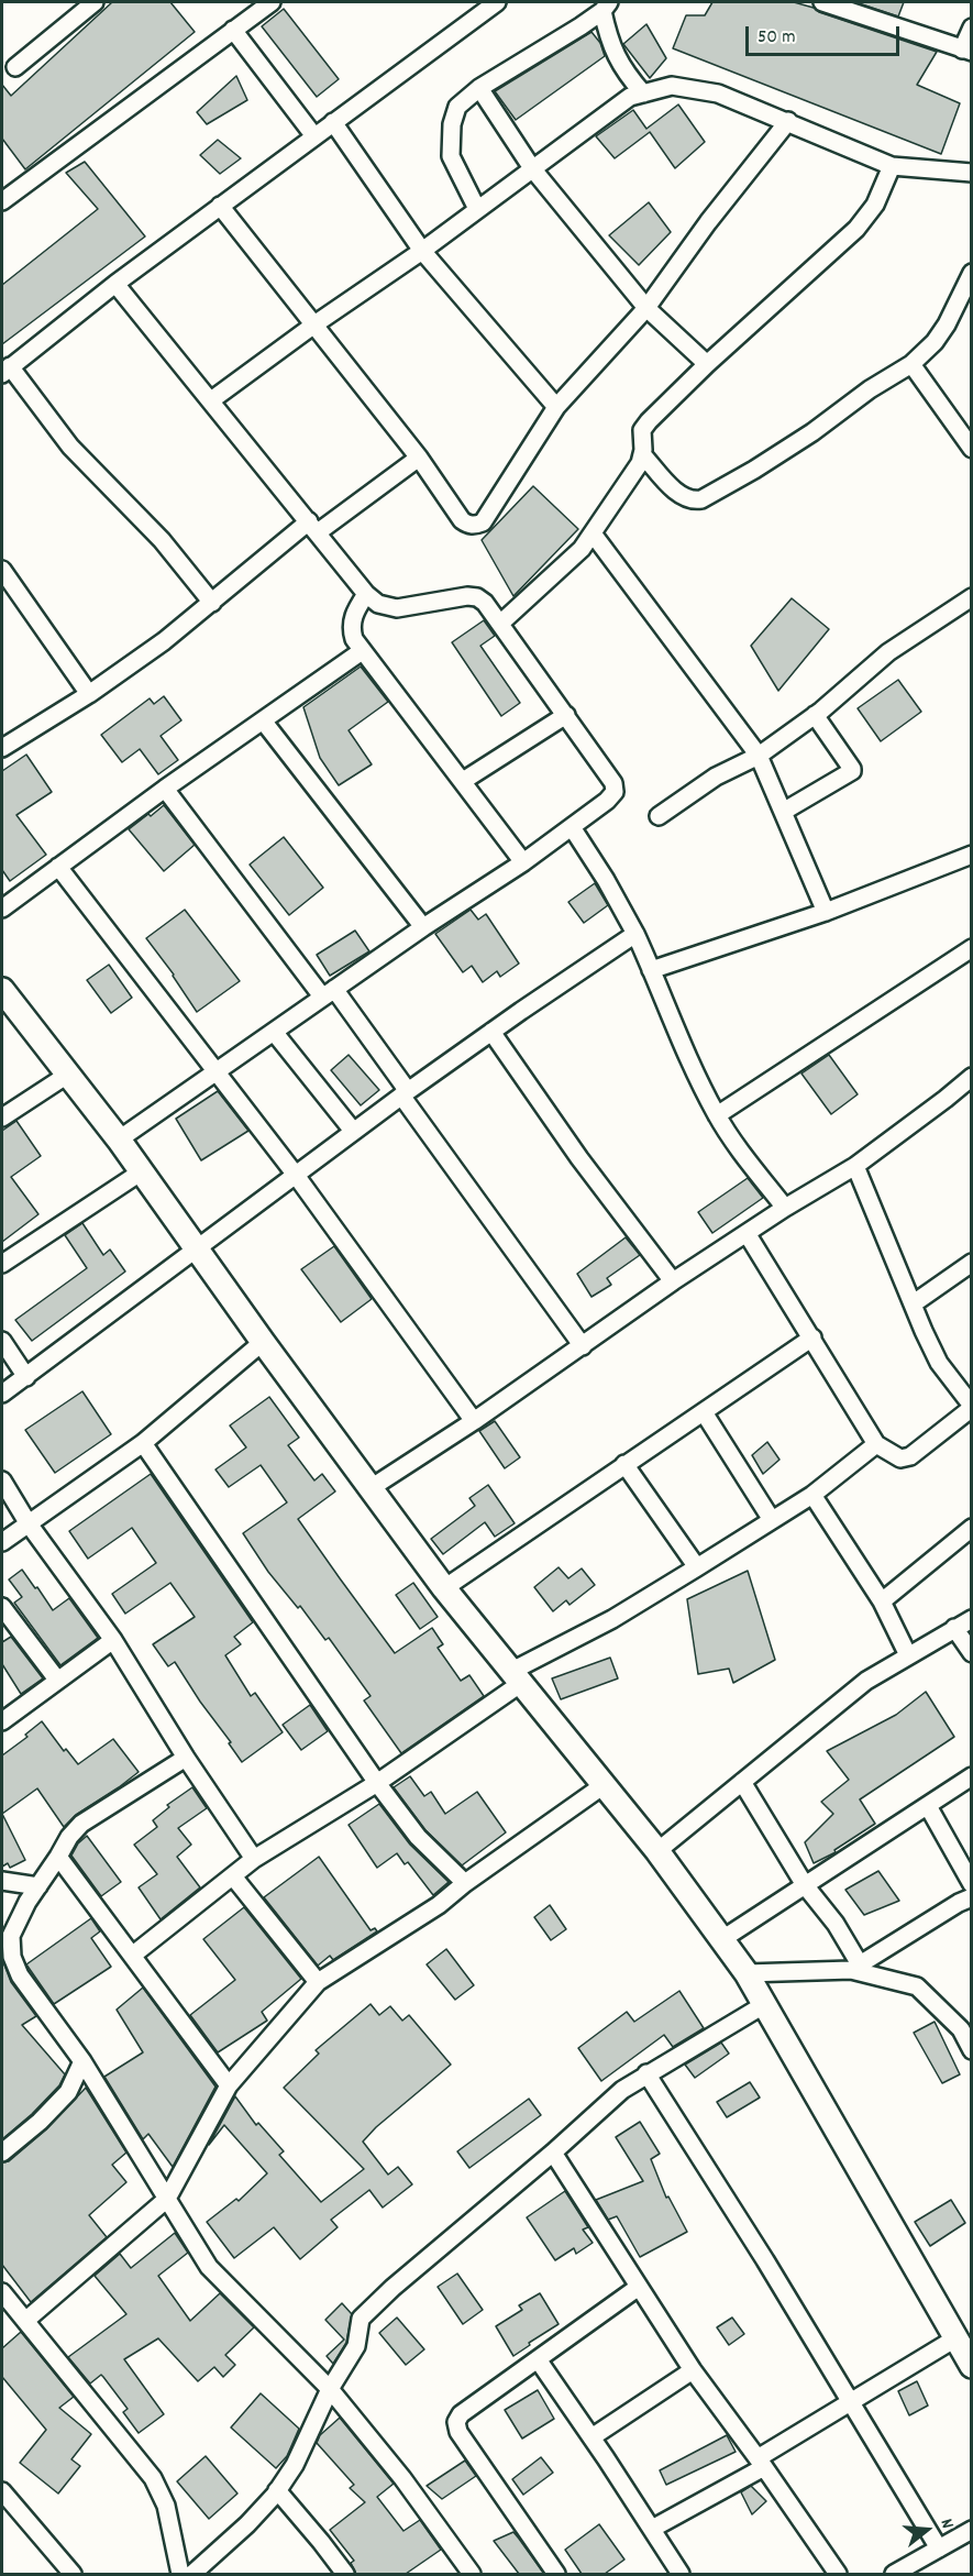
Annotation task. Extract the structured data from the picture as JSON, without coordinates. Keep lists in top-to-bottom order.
{
  "scale_bar": "50 m",
  "north": "right"
}
